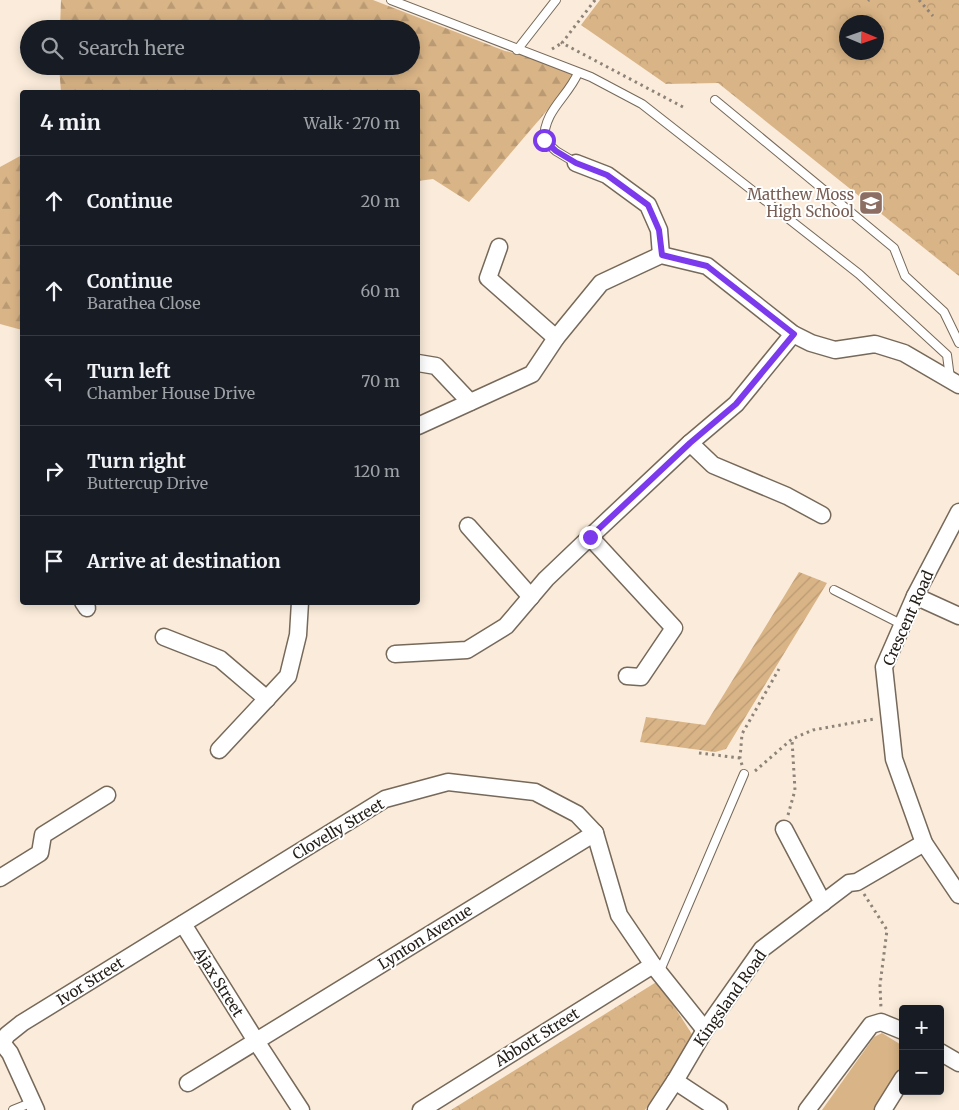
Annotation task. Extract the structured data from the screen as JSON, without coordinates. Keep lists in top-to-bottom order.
{
  "streets": {
    "street": [
      "Crescent Road",
      "Clovelly Street",
      "Lynton Avenue",
      "Ivor Street",
      "Ajax Street",
      "Kingsland Road",
      "Abbott Street"
    ]
  },
  "crossings": [
    ["Crescent Road", "Kingsland Road"],
    ["Clovelly Street", "Lynton Avenue"],
    ["Clovelly Street", "Ivor Street"],
    ["Clovelly Street", "Ajax Street"],
    ["Clovelly Street", "Kingsland Road"],
    ["Clovelly Street", "Abbott Street"],
    ["Lynton Avenue", "Ajax Street"],
    ["Ivor Street", "Ajax Street"]
  ],
  "places": {
    "school or university": ["Matthew Moss High School"]
  },
  "north": "right",
  "page": {
    "search": "Search here",
    "heading": ["4 min", "Walk · 270 m"],
    "list": [
      ["Continue", "20 m"],
      ["Continue", "Barathea Close", "60 m"],
      ["Turn left", "Chamber House Drive", "70 m"],
      ["Turn right", "Buttercup Drive", "120 m"],
      "Arrive at destination"
    ],
    "map_buttons": ["+", "−"]
  }
}
